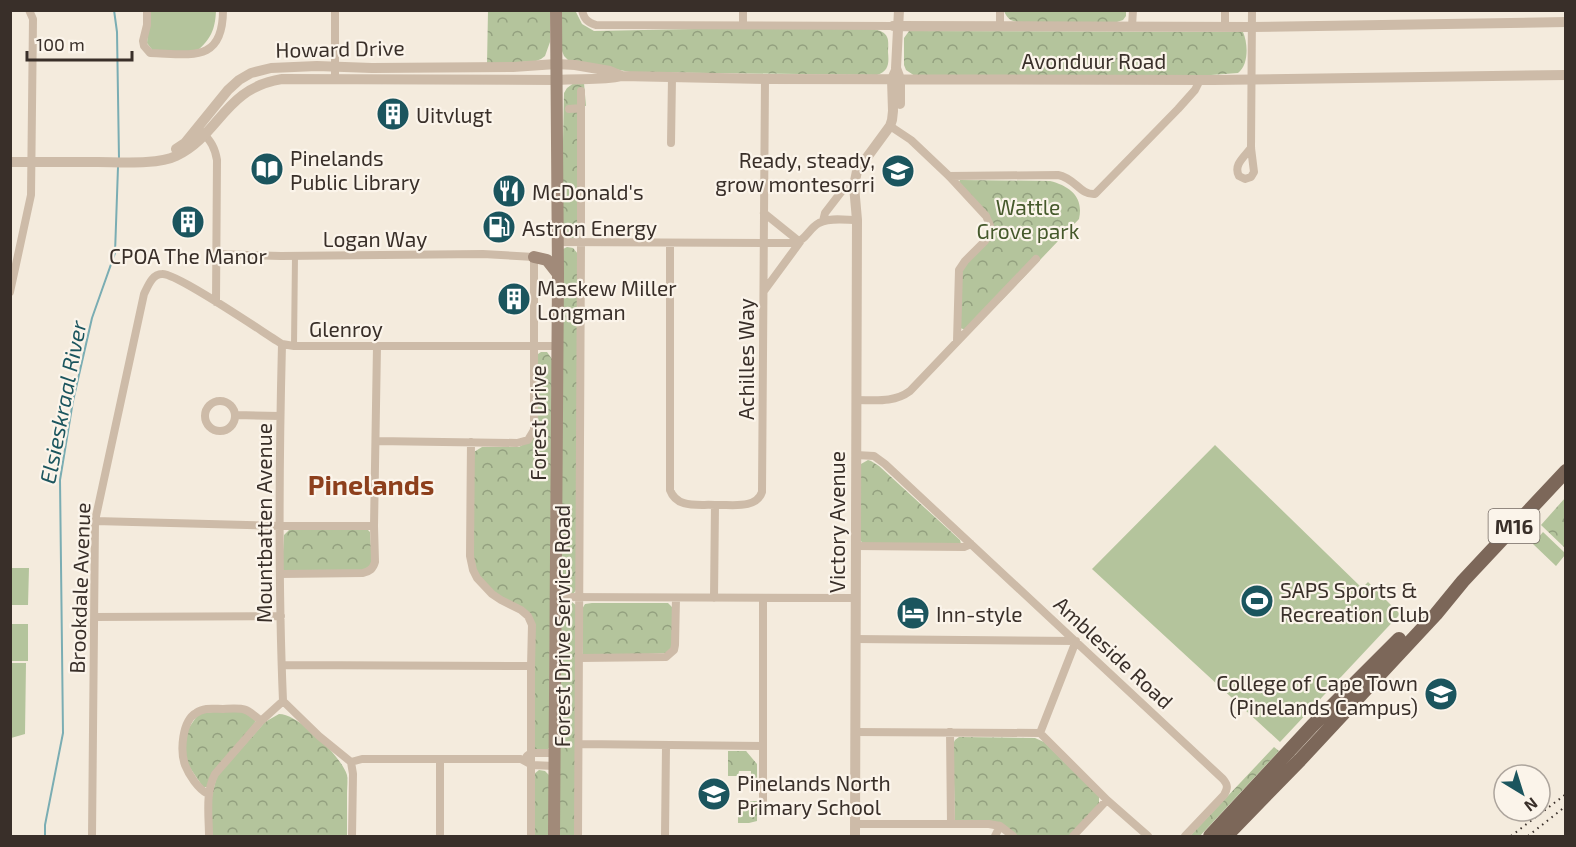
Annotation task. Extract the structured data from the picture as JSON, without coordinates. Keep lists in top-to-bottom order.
{
  "streets": {
    "main road": ["Forest Drive", "M16"],
    "street": [
      "Howard Drive",
      "Avonduur Road",
      "Logan Way",
      "Glenroy",
      "Achilles Way",
      "Victory Avenue",
      "Mountbatten Avenue",
      "Brookdale Avenue",
      "Forest Drive Service Road",
      "Ambleside Road"
    ]
  },
  "crossings": [
    ["Howard Drive", "Avonduur Road"],
    ["Howard Drive", "Forest Drive"],
    ["Avonduur Road", "Achilles Way"],
    ["Avonduur Road", "Forest Drive"],
    ["Avonduur Road", "Victory Avenue"],
    ["Glenroy", "Forest Drive"],
    ["Glenroy", "Mountbatten Avenue"],
    ["Glenroy", "Brookdale Avenue"],
    ["Victory Avenue", "Ambleside Road"]
  ],
  "districts": ["Pinelands"],
  "water": ["Elsieskraal River"],
  "parks": ["Wattle Grove park"],
  "places": {
    "building": ["Uitvlugt", "CPOA The Manor", "Maskew Miller Longman"],
    "library": ["Pinelands Public Library"],
    "school or university": ["Ready, steady, grow montesorri", "College of Cape Town (Pinelands Campus)", "Pinelands North Primary School"],
    "restaurant": ["McDonald's"],
    "fuel station": ["Astron Energy"],
    "sports": ["SAPS Sports & Recreation Club"],
    "hotel": ["Inn-style"]
  },
  "scale_bar": "100 m",
  "north": "bottom right"
}
